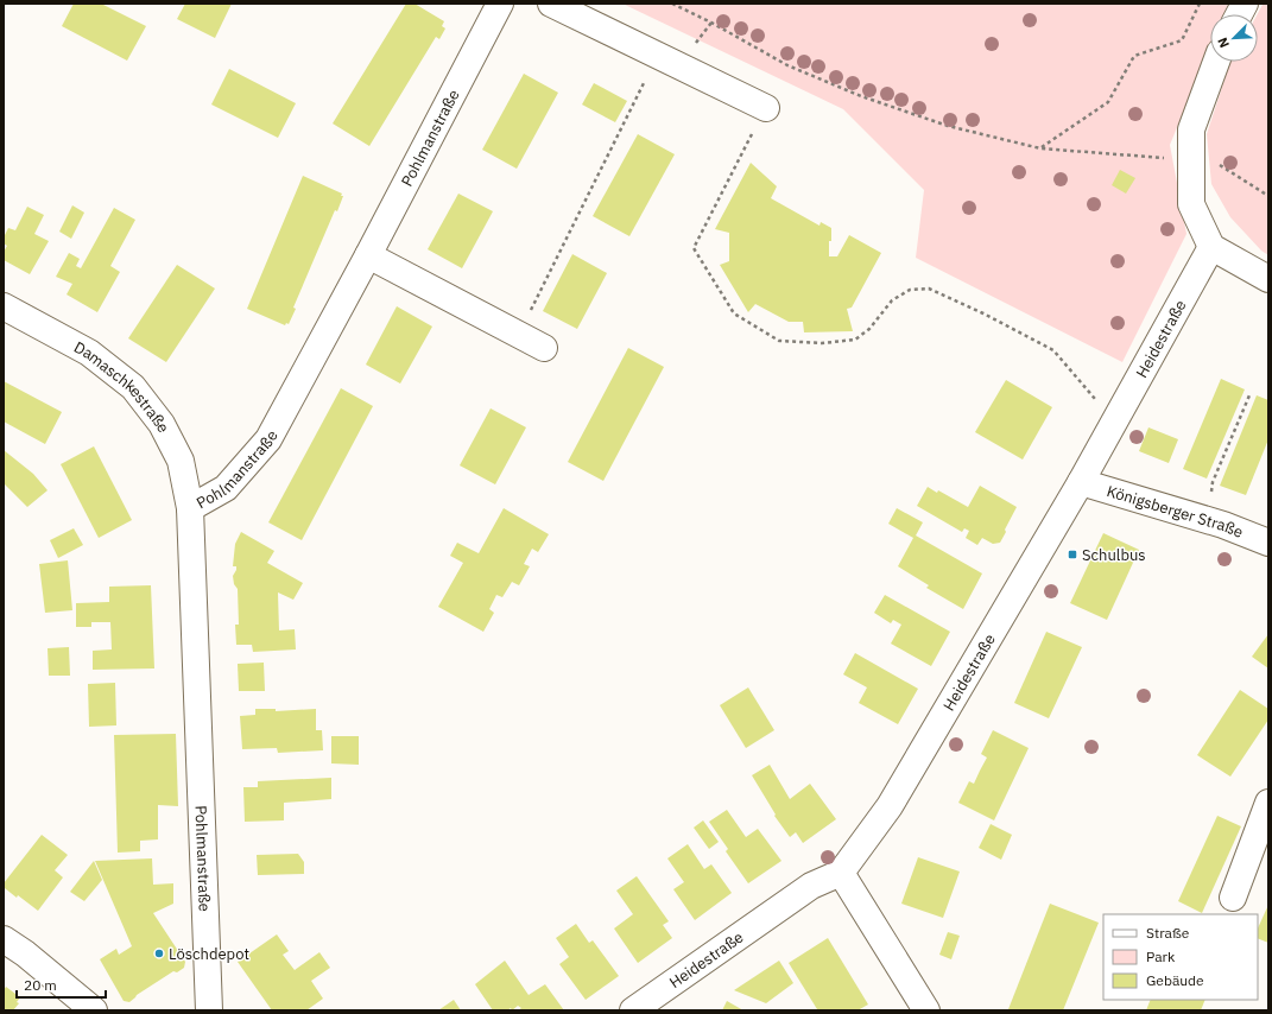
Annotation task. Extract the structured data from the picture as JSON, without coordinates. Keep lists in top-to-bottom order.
{
  "streets": {
    "street": [
      "Pohlmanstraße",
      "Heidestraße",
      "Damaschkestraße",
      "Königsberger Straße"
    ]
  },
  "crossings": [
    ["Pohlmanstraße", "Damaschkestraße"],
    ["Heidestraße", "Königsberger Straße"]
  ],
  "places": {
    "transit": ["Schulbus"],
    "other": ["Löschdepot"]
  },
  "legend": ["Straße", "Park", "Gebäude"],
  "scale_bar": "20 m",
  "north": "bottom left"
}
